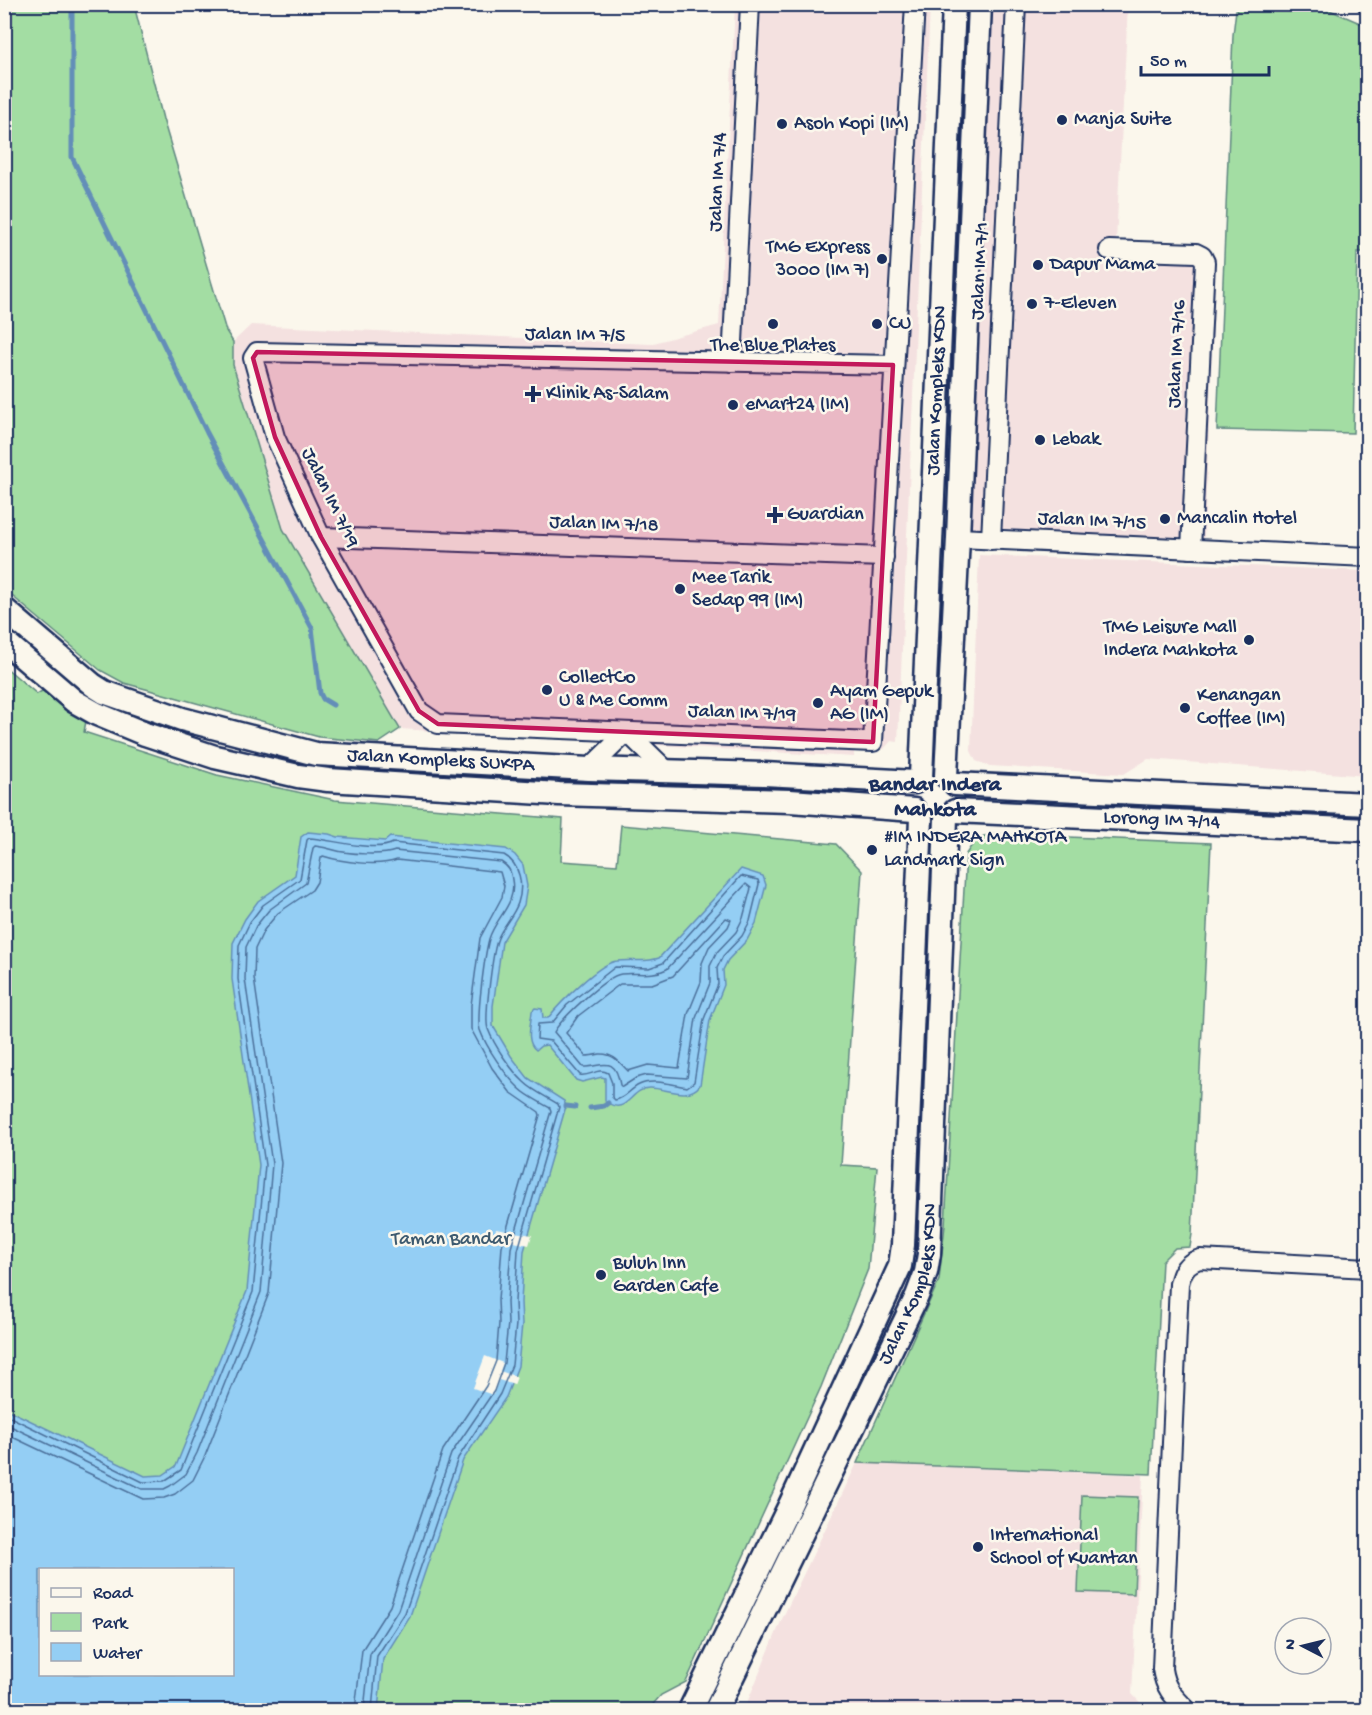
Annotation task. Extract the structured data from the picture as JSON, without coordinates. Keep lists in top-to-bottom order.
{
  "streets": {
    "street": [
      "Jalan IM 7/4",
      "Jalan IM 7/1",
      "Jalan IM 7/5",
      "Jalan IM 7/16",
      "Jalan Kompleks KDN",
      "Jalan IM 7/19",
      "Jalan IM 7/15",
      "Jalan IM 7/18",
      "Jalan Kompleks SUKPA",
      "Lorong IM 7/14"
    ]
  },
  "crossings": [
    ["Jalan IM 7/4", "Jalan IM 7/5"],
    ["Jalan IM 7/1", "Jalan IM 7/15"],
    ["Jalan IM 7/5", "Jalan IM 7/19"],
    ["Jalan IM 7/16", "Jalan IM 7/15"],
    ["Jalan Kompleks KDN", "Jalan IM 7/15"],
    ["Jalan Kompleks KDN", "Jalan Kompleks SUKPA"],
    ["Jalan Kompleks KDN", "Lorong IM 7/14"],
    ["Jalan IM 7/19", "Jalan IM 7/18"],
    ["Jalan Kompleks SUKPA", "Lorong IM 7/14"]
  ],
  "districts": ["Bandar Indera Mahkota"],
  "parks": ["Taman Bandar"],
  "places": {
    "other": [
      "Manja Suite",
      "Asoh Kopi (IM)",
      "TMG Express 3000 (IM 7)",
      "Dapur Mama",
      "7-Eleven",
      "The Blue Plates",
      "CU",
      "eMart24 (IM)",
      "Lebak",
      "Mancalin Hotel",
      "Mee Tarik Sedap 99 (IM)",
      "TMG Leisure Mall Indera Mahkota",
      "CollectCo U & Me Comm",
      "Ayam Gepuk AG (IM)",
      "Kenangan Coffee (IM)",
      "#IM INDERA MAHKOTA Landmark Sign",
      "Buluh Inn Garden Cafe",
      "International School of Kuantan"
    ],
    "health": ["Klinik As-Salam", "Guardian"]
  },
  "legend": ["Road", "Park", "Water"],
  "scale_bar": "50 m",
  "north": "left"
}
